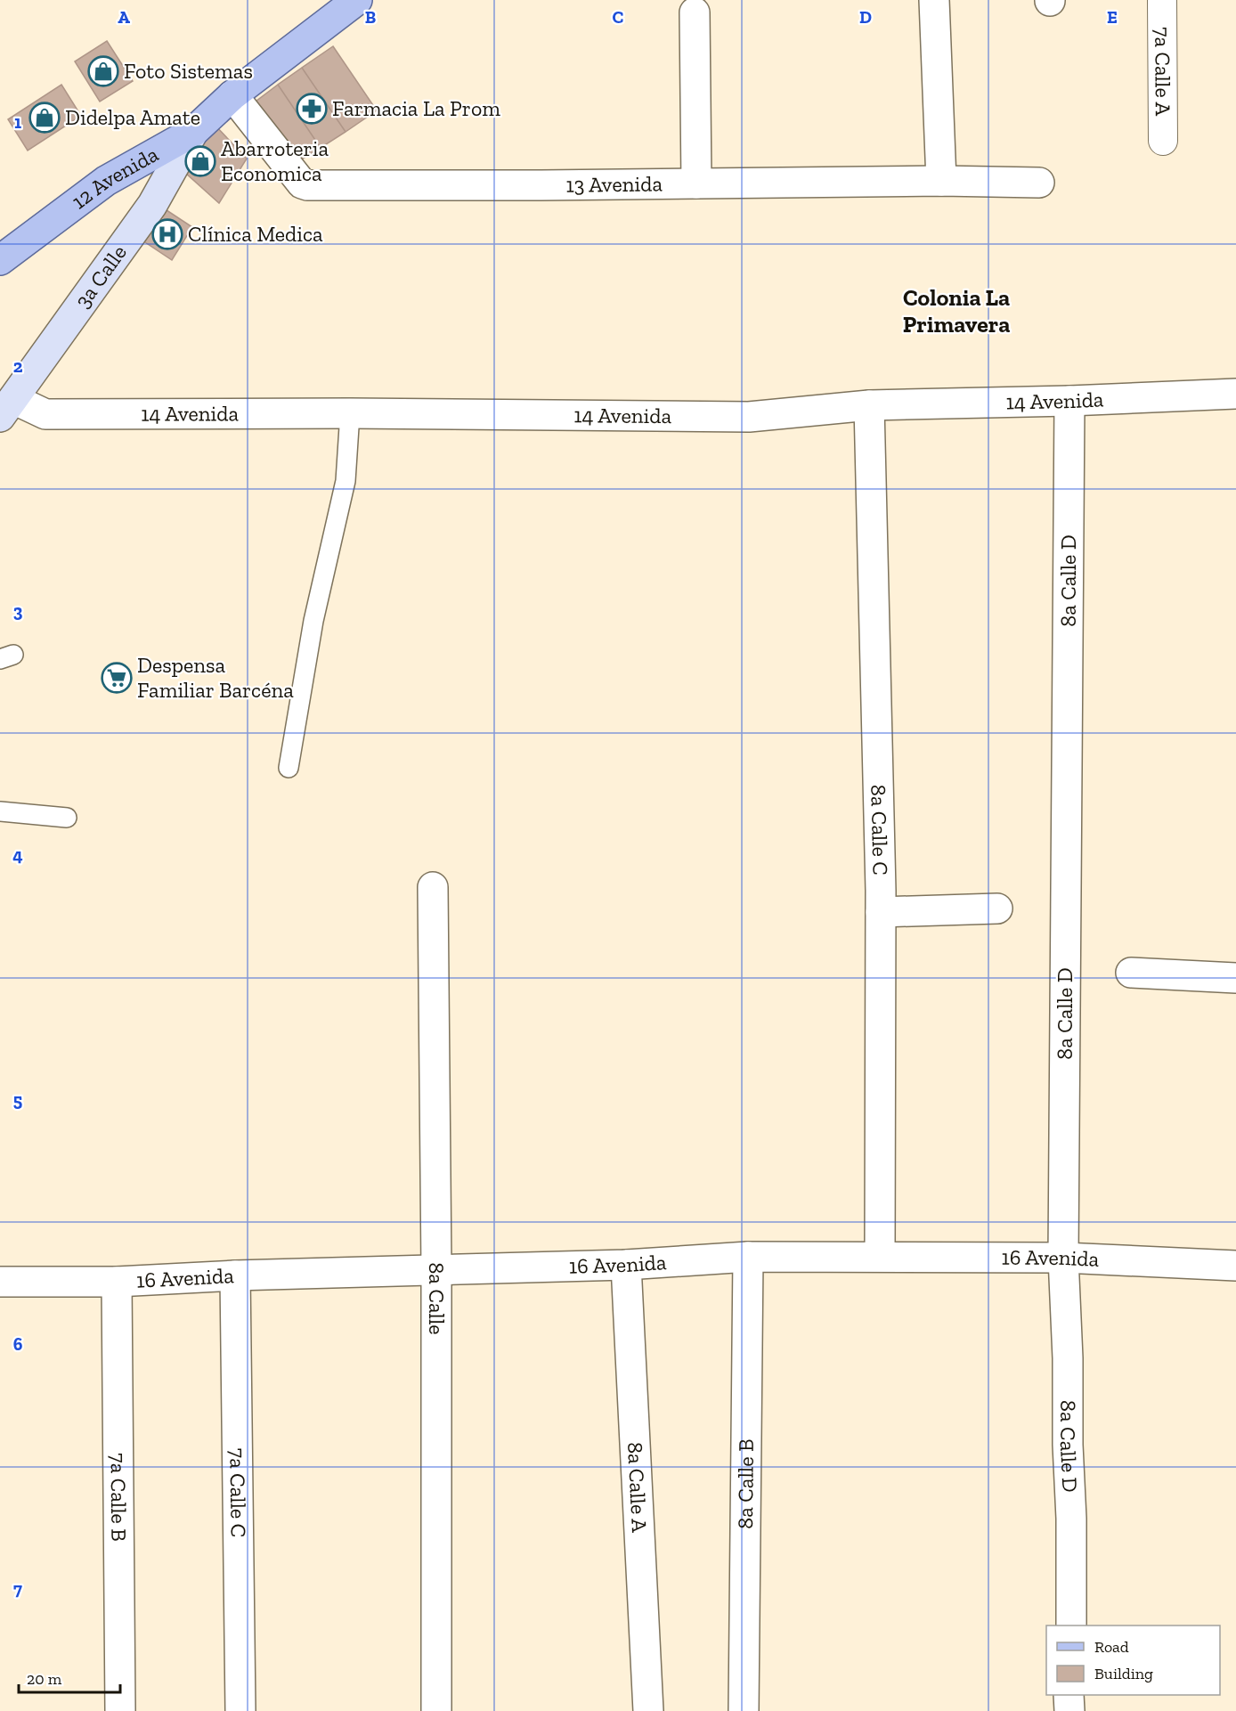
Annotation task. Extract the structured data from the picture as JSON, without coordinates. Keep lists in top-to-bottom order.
{
  "streets": {
    "main road": ["12 Avenida", "3a Calle"],
    "street": [
      "7a Calle A",
      "13 Avenida",
      "14 Avenida",
      "8a Calle D",
      "8a Calle C",
      "16 Avenida",
      "8a Calle",
      "8a Calle B",
      "8a Calle A",
      "7a Calle C",
      "7a Calle B"
    ]
  },
  "crossings": [
    ["12 Avenida", "13 Avenida"],
    ["12 Avenida", "3a Calle"],
    ["3a Calle", "14 Avenida"],
    ["14 Avenida", "8a Calle D"],
    ["14 Avenida", "8a Calle C"],
    ["8a Calle D", "16 Avenida"],
    ["8a Calle C", "16 Avenida"],
    ["16 Avenida", "8a Calle"],
    ["16 Avenida", "8a Calle B"],
    ["16 Avenida", "8a Calle A"],
    ["16 Avenida", "7a Calle C"],
    ["16 Avenida", "7a Calle B"]
  ],
  "districts": ["Colonia La Primavera"],
  "places": {
    "shop": ["Foto Sistemas", "Didelpa Amate", "Abarroteria Economica"],
    "pharmacy": ["Farmacia La Prom"],
    "hospital": ["Clínica Medica"],
    "supermarket": ["Despensa Familiar Barcéna"]
  },
  "legend": ["Road", "Building"],
  "scale_bar": "20 m",
  "grid": {
    "columns": [
      "A",
      "B",
      "C",
      "D",
      "E"
    ],
    "rows": [
      "1",
      "2",
      "3",
      "4",
      "5",
      "6",
      "7"
    ]
  }
}
